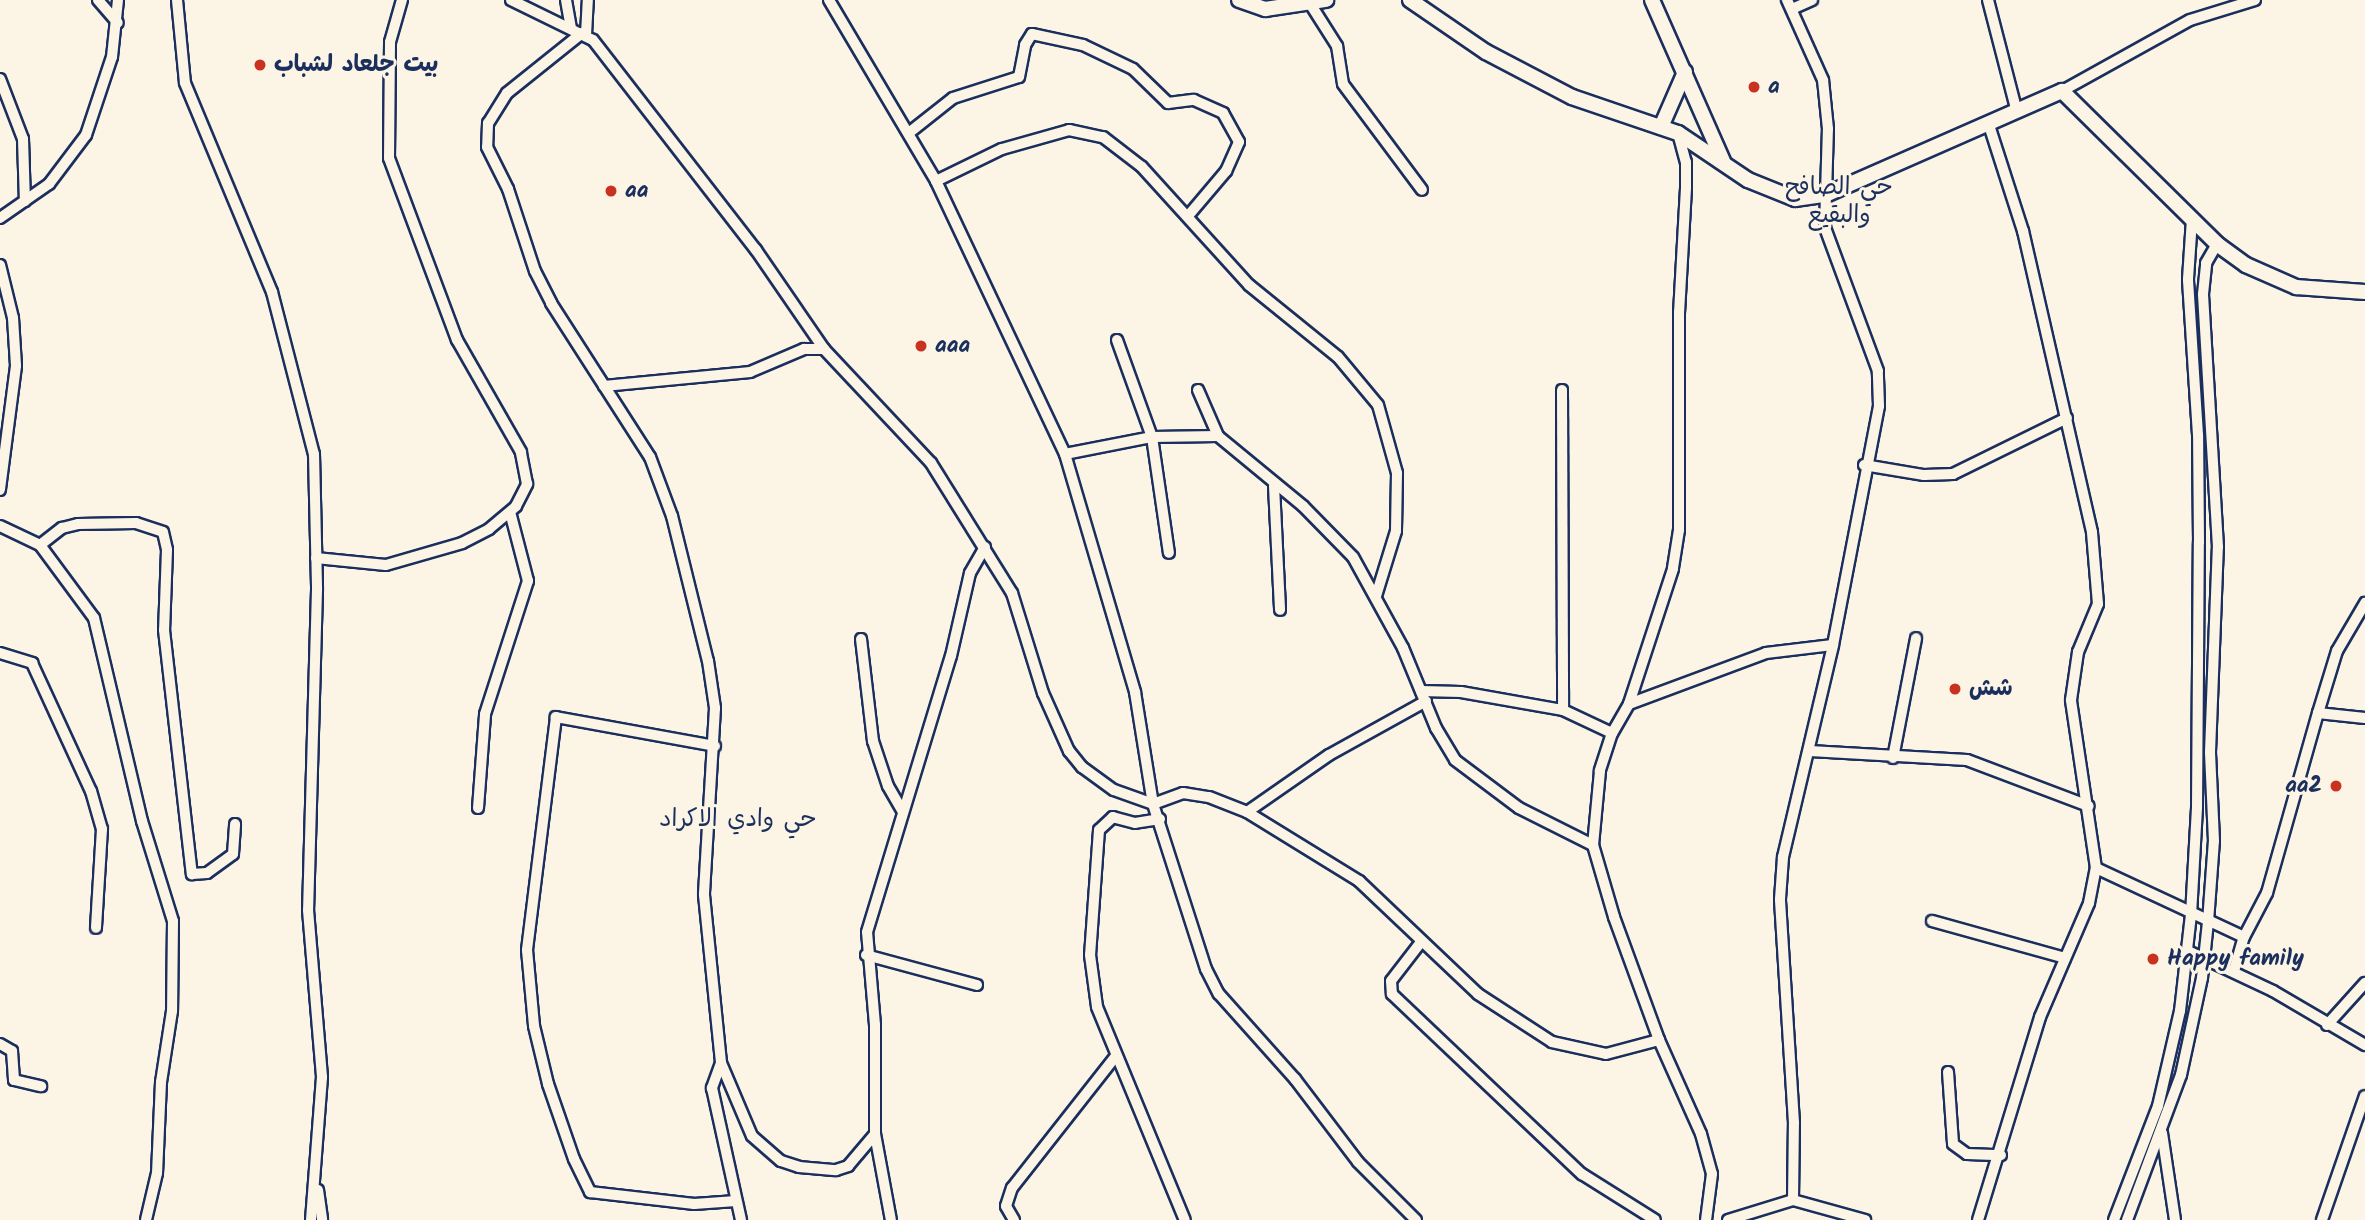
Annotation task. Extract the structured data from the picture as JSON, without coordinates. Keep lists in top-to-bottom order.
{
  "districts": ["حي الصافح والبقيع", "حي وادي الاكراد"],
  "places": [
    "بيت جلعاد لشباب",
    "a",
    "aa",
    "aaa",
    "شش",
    "aa2",
    "Happy family"
  ]
}
